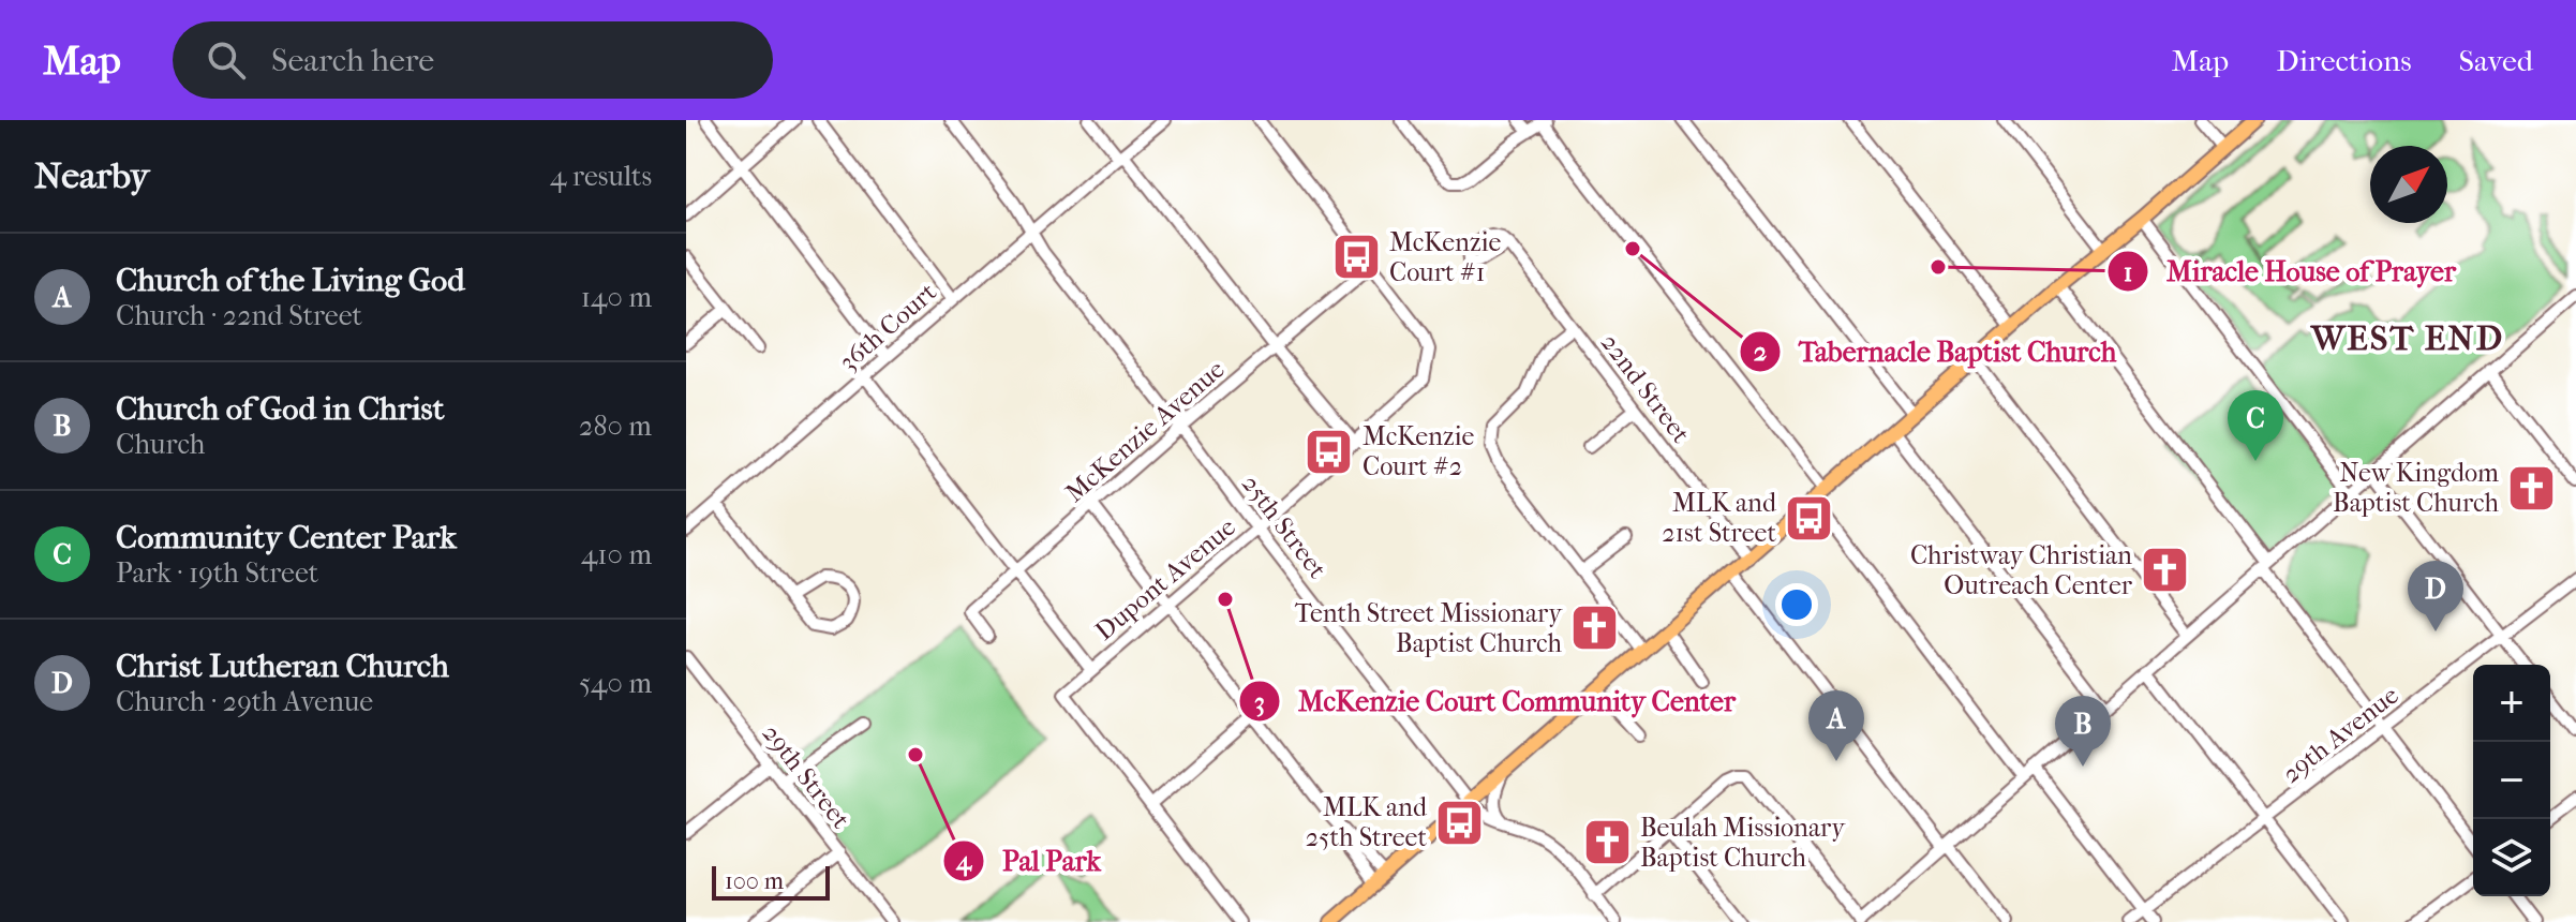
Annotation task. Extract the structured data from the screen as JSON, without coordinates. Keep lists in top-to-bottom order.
{
  "streets": {
    "street": [
      "36th Court",
      "22nd Street",
      "McKenzie Avenue",
      "25th Street",
      "Dupont Avenue",
      "29th Avenue",
      "29th Street"
    ]
  },
  "crossings": [
    ["36th Court", "25th Street"],
    ["McKenzie Avenue", "25th Street"],
    ["McKenzie Avenue", "Dupont Avenue"],
    ["25th Street", "Dupont Avenue"]
  ],
  "districts": ["WEST END"],
  "places": {
    "other": [
      "Tabernacle Baptist Church",
      "Miracle House of Prayer",
      "McKenzie Court Community Center",
      "Pal Park"
    ],
    "bus stop": [
      "McKenzie Court #1",
      "McKenzie Court #2",
      "MLK and 21st Street",
      "MLK and 25th Street"
    ],
    "church": [
      "New Kingdom Baptist Church",
      "Christway Christian Outreach Center",
      "Tenth Street Missionary Baptist Church",
      "Beulah Missionary Baptist Church"
    ]
  },
  "scale_bar": "100 m",
  "north": "top right",
  "page": {
    "header": "Map",
    "search": "Search here",
    "nav": ["Map", "Directions", "Saved"],
    "heading": ["Nearby", "4 results"],
    "list": [
      {
        "mark": "A",
        "name": "Church of the Living God",
        "note": "Church · 22nd Street",
        "value": "140 m"
      },
      {
        "mark": "B",
        "name": "Church of God in Christ",
        "note": "Church",
        "value": "280 m"
      },
      {
        "mark": "C",
        "name": "Community Center Park",
        "note": "Park · 19th Street",
        "value": "410 m"
      },
      {
        "mark": "D",
        "name": "Christ Lutheran Church",
        "note": "Church · 29th Avenue",
        "value": "540 m"
      }
    ],
    "pins": [
      "C",
      "D",
      "A",
      "B"
    ],
    "map_buttons": ["+", "−"],
    "scale": "100 m"
  }
}
